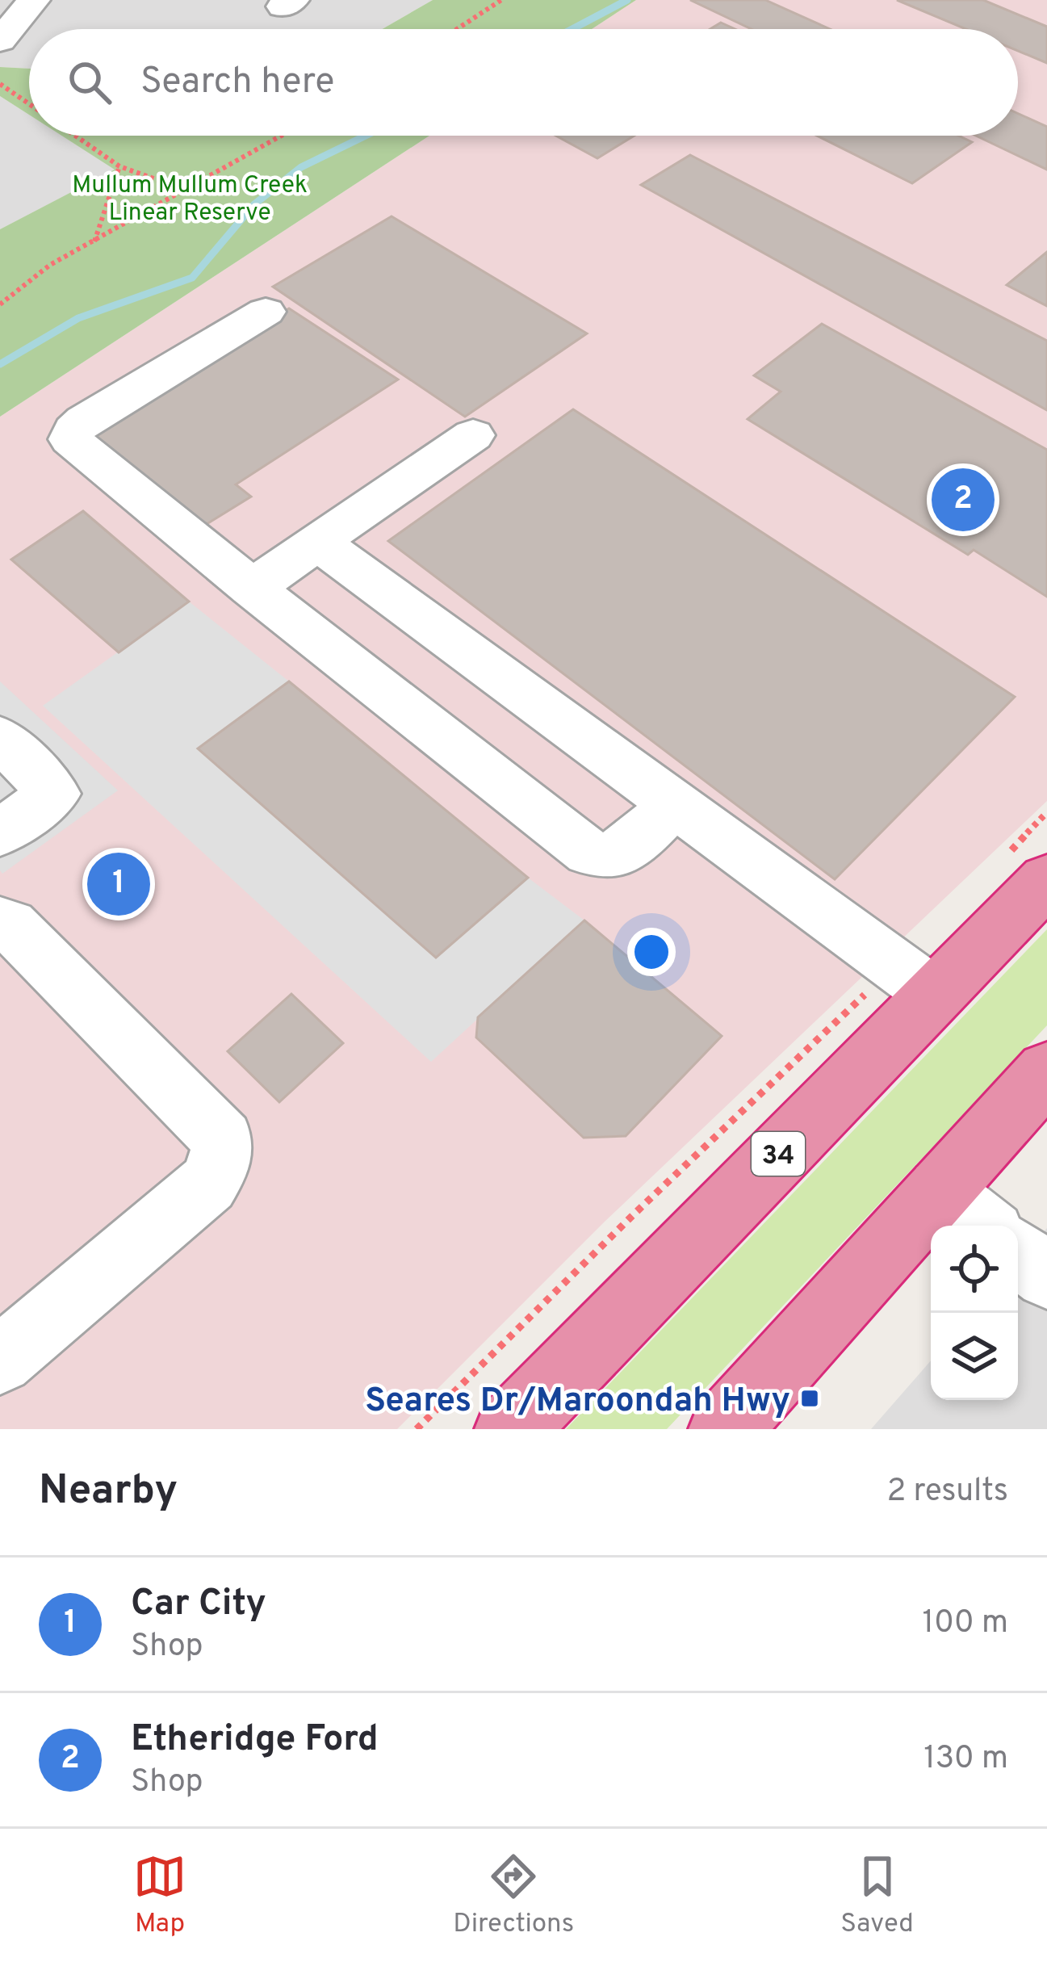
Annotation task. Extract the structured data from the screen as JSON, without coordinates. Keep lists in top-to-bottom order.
{
  "streets": {
    "highway": ["34"]
  },
  "parks": ["Mullum Mullum Creek Linear Reserve"],
  "places": {
    "transit": ["Seares Dr/Maroondah Hwy"]
  },
  "page": {
    "search": "Search here",
    "pins": ["2", "1"],
    "heading": ["Nearby", "2 results"],
    "list": [
      {
        "mark": "1",
        "name": "Car City",
        "note": "Shop",
        "value": "100 m"
      },
      {
        "mark": "2",
        "name": "Etheridge Ford",
        "note": "Shop",
        "value": "130 m"
      }
    ],
    "nav": ["Map", "Directions", "Saved"]
  }
}
